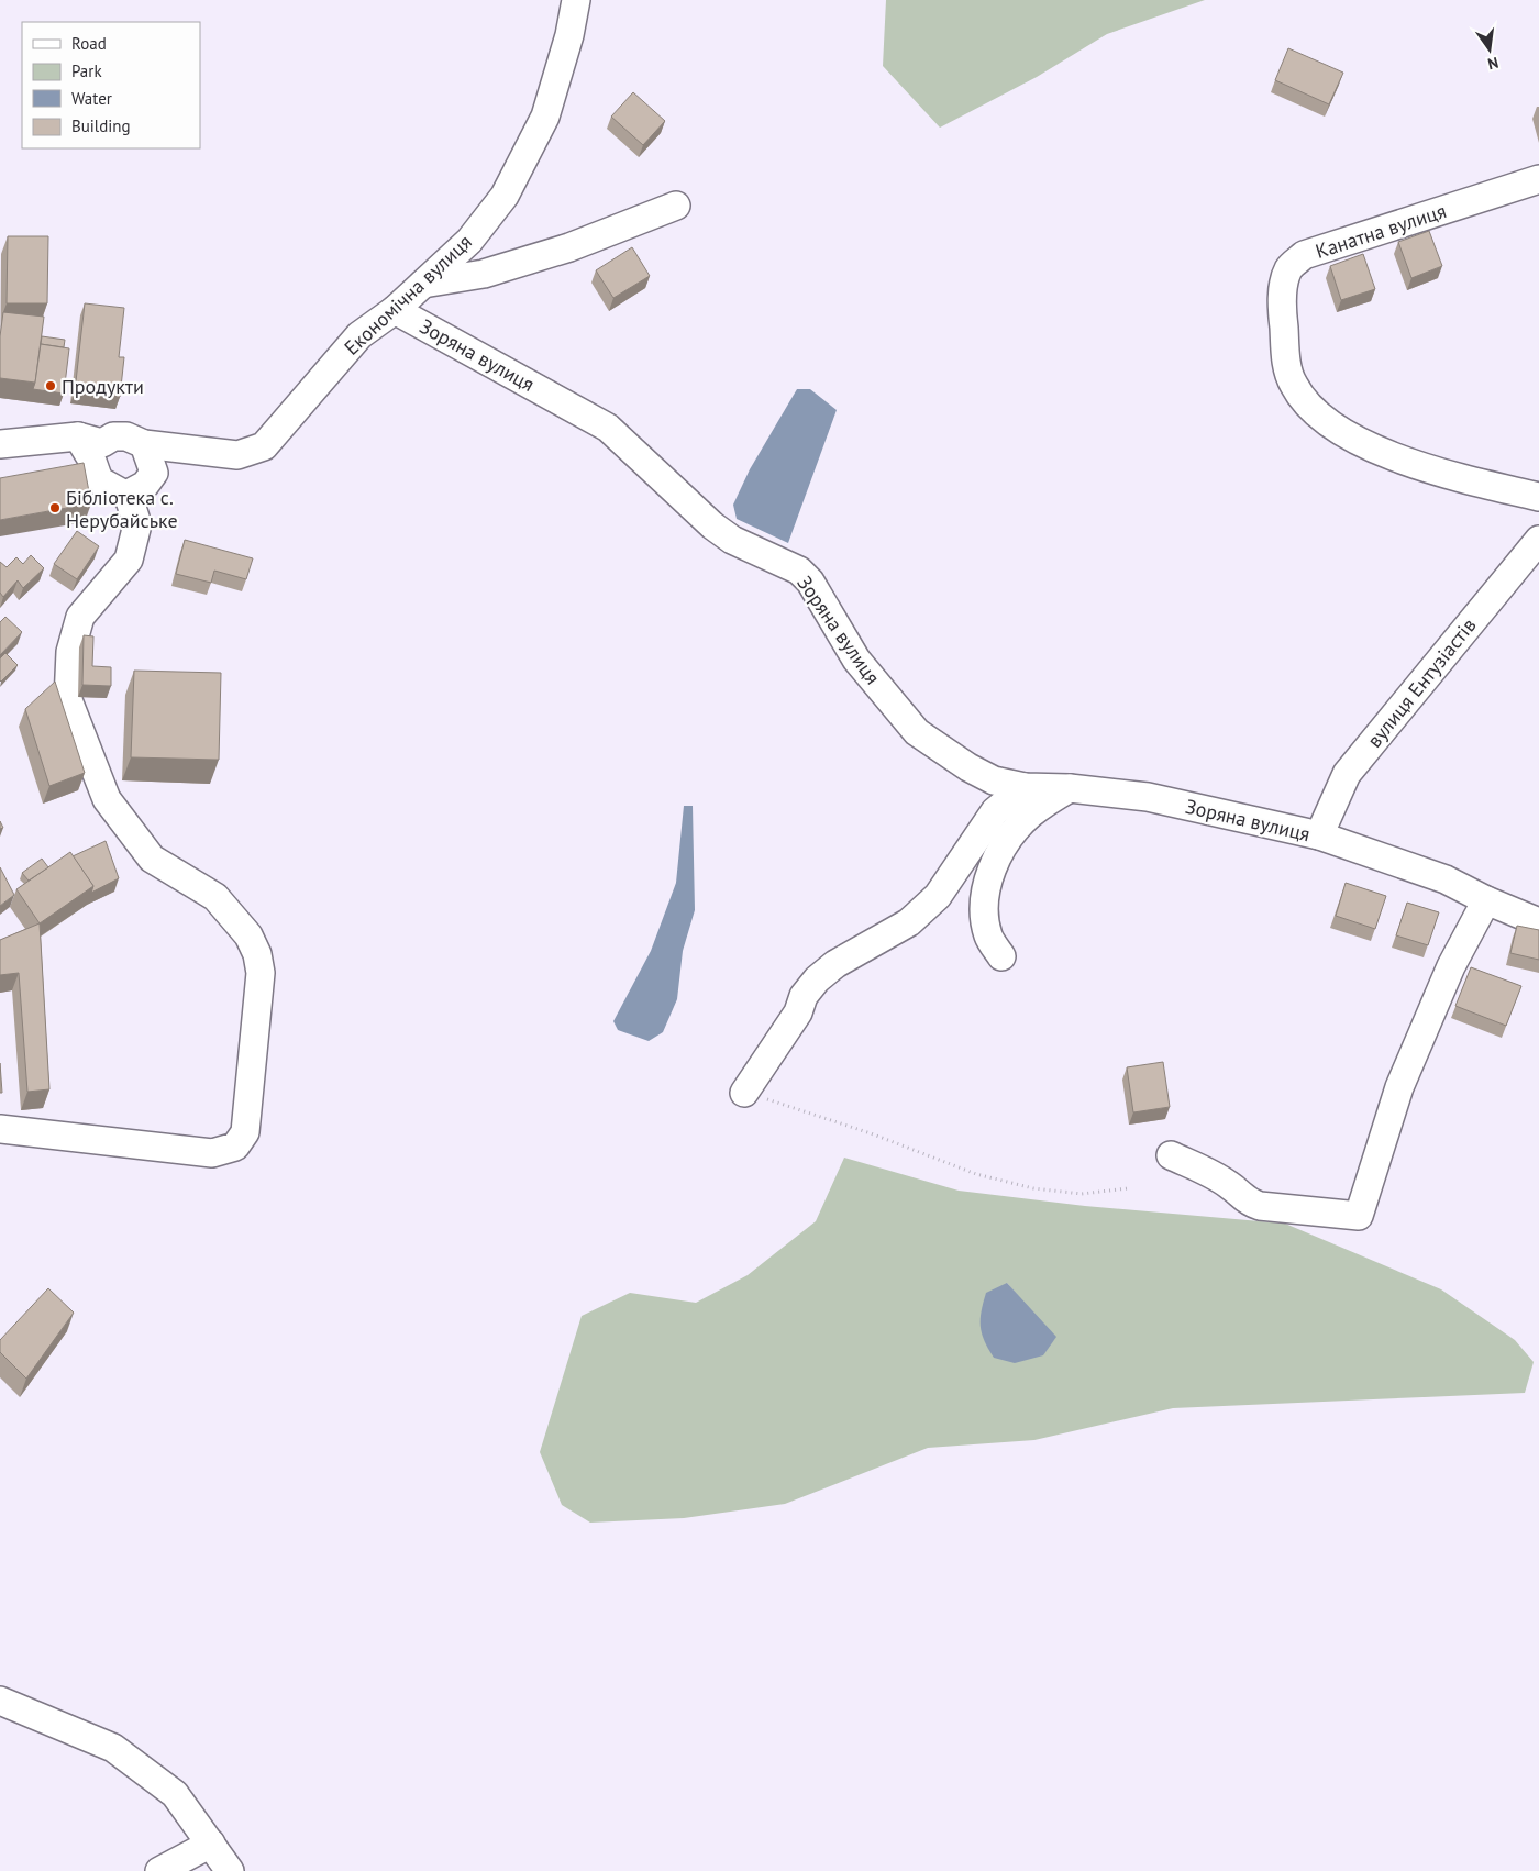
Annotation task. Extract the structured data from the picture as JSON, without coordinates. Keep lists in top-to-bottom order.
{
  "streets": {
    "street": [
      "Канатна вулиця",
      "Економічна вулиця",
      "Зоряна вулиця",
      "вулиця Ентузіастів"
    ]
  },
  "crossings": [
    ["Економічна вулиця", "Зоряна вулиця"],
    ["Зоряна вулиця", "вулиця Ентузіастів"]
  ],
  "places": ["Продукти", "Бібліотека с. Нерубайське"],
  "legend": [
    "Road",
    "Park",
    "Water",
    "Building"
  ],
  "north": "bottom"
}
